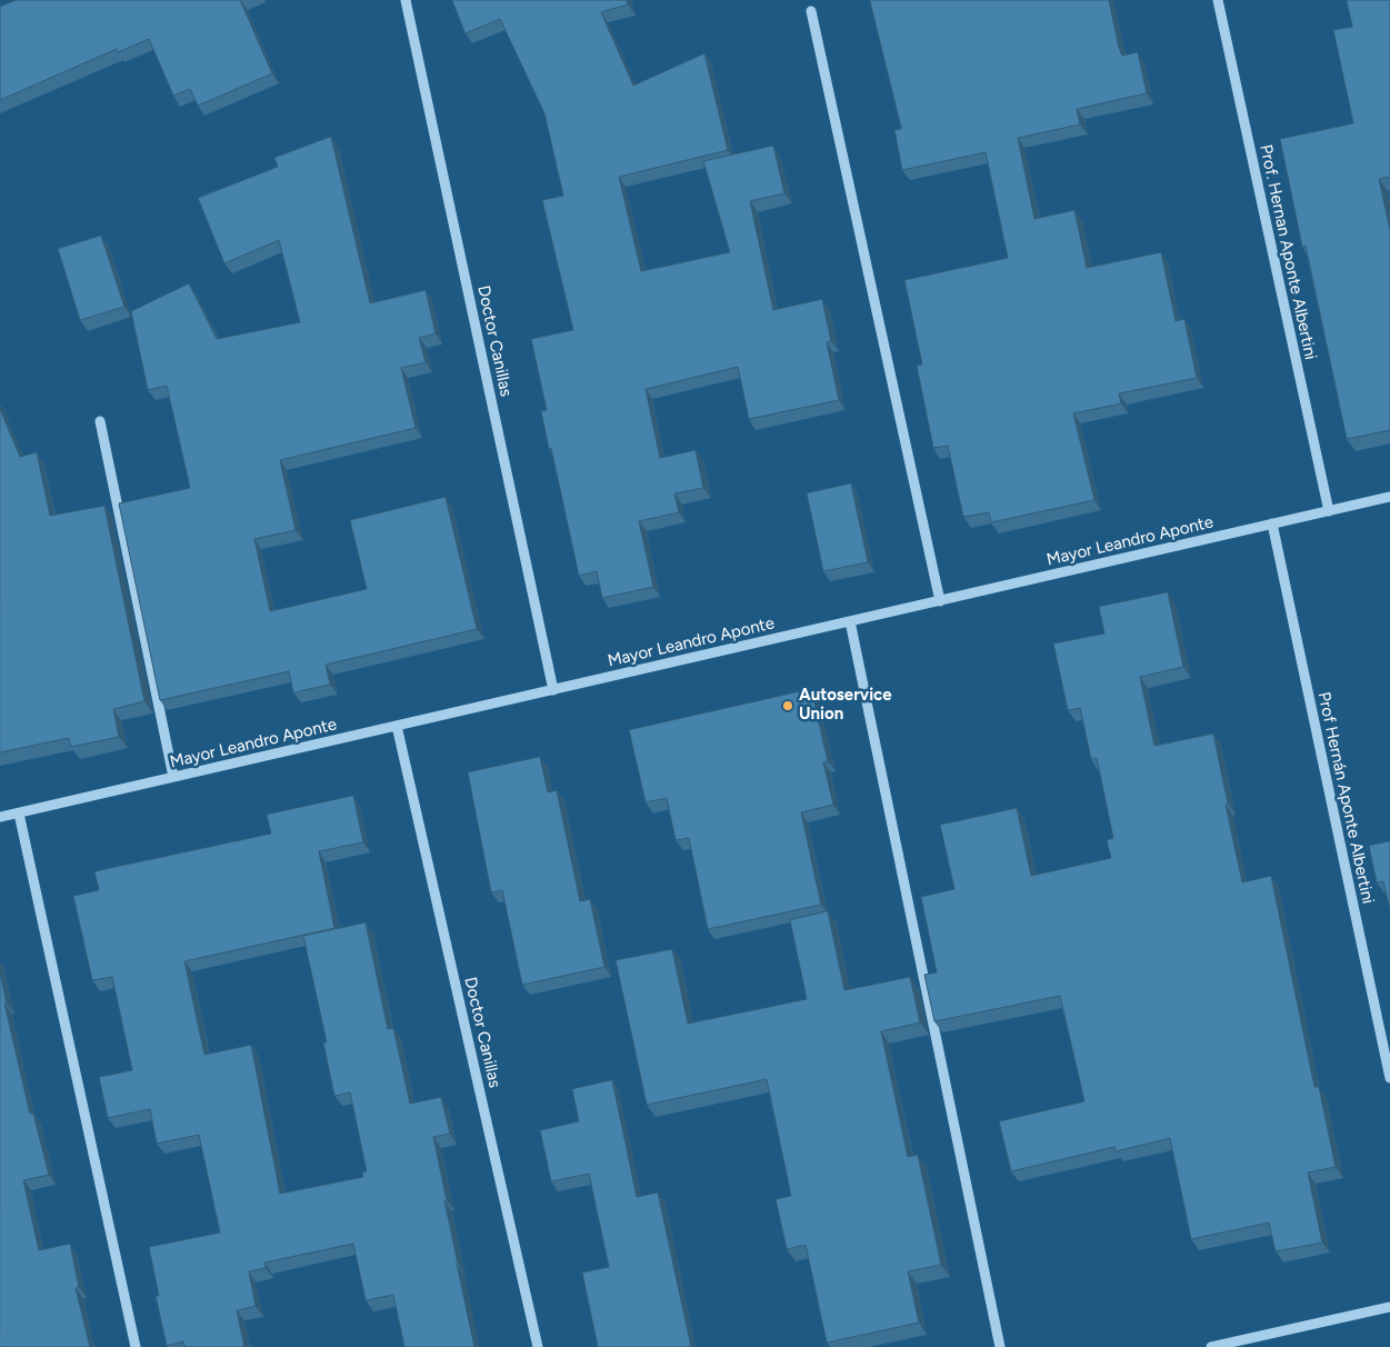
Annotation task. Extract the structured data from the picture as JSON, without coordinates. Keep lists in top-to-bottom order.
{
  "streets": {
    "street": [
      "Prof. Hernan Aponte Albertini",
      "Doctor Canillas",
      "Mayor Leandro Aponte",
      "Prof Hernán Aponte Albertini"
    ]
  },
  "crossings": [
    ["Prof. Hernan Aponte Albertini", "Mayor Leandro Aponte"],
    ["Doctor Canillas", "Mayor Leandro Aponte"],
    ["Mayor Leandro Aponte", "Prof Hernán Aponte Albertini"]
  ],
  "places": ["Autoservice Union"]
}
